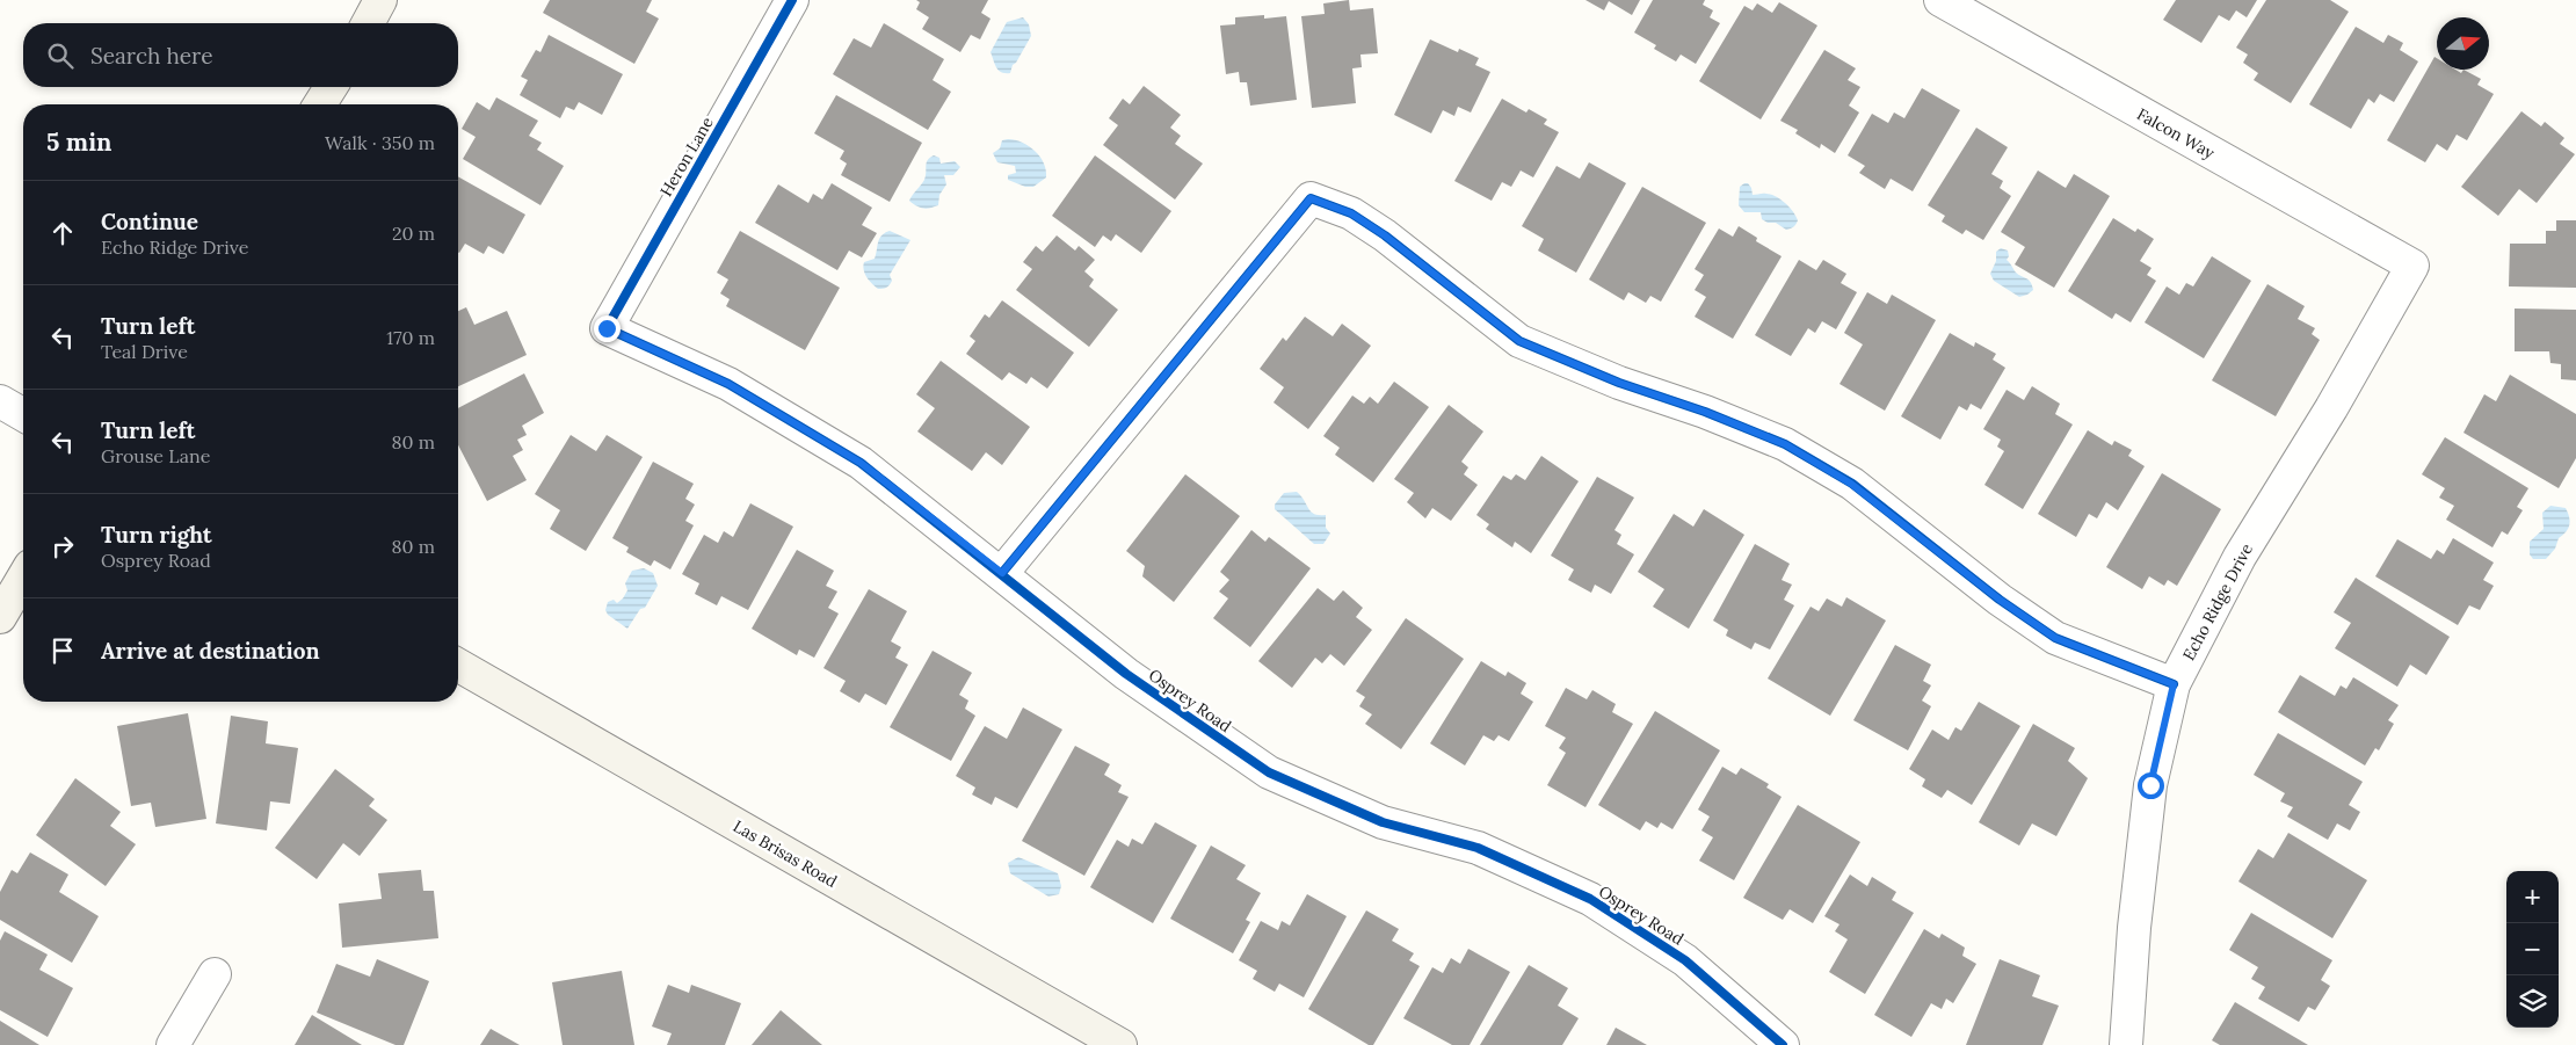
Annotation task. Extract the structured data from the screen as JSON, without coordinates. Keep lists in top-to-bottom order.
{
  "streets": {
    "street": [
      "Falcon Way",
      "Heron Lane",
      "Echo Ridge Drive",
      "Osprey Road",
      "Las Brisas Road"
    ]
  },
  "crossings": [
    ["Falcon Way", "Echo Ridge Drive"],
    ["Heron Lane", "Osprey Road"]
  ],
  "north": "right",
  "page": {
    "search": "Search here",
    "heading": ["5 min", "Walk · 350 m"],
    "list": [
      ["Continue", "Echo Ridge Drive", "20 m"],
      ["Turn left", "Teal Drive", "170 m"],
      ["Turn left", "Grouse Lane", "80 m"],
      ["Turn right", "Osprey Road", "80 m"],
      "Arrive at destination"
    ],
    "map_buttons": ["+", "−"]
  }
}
